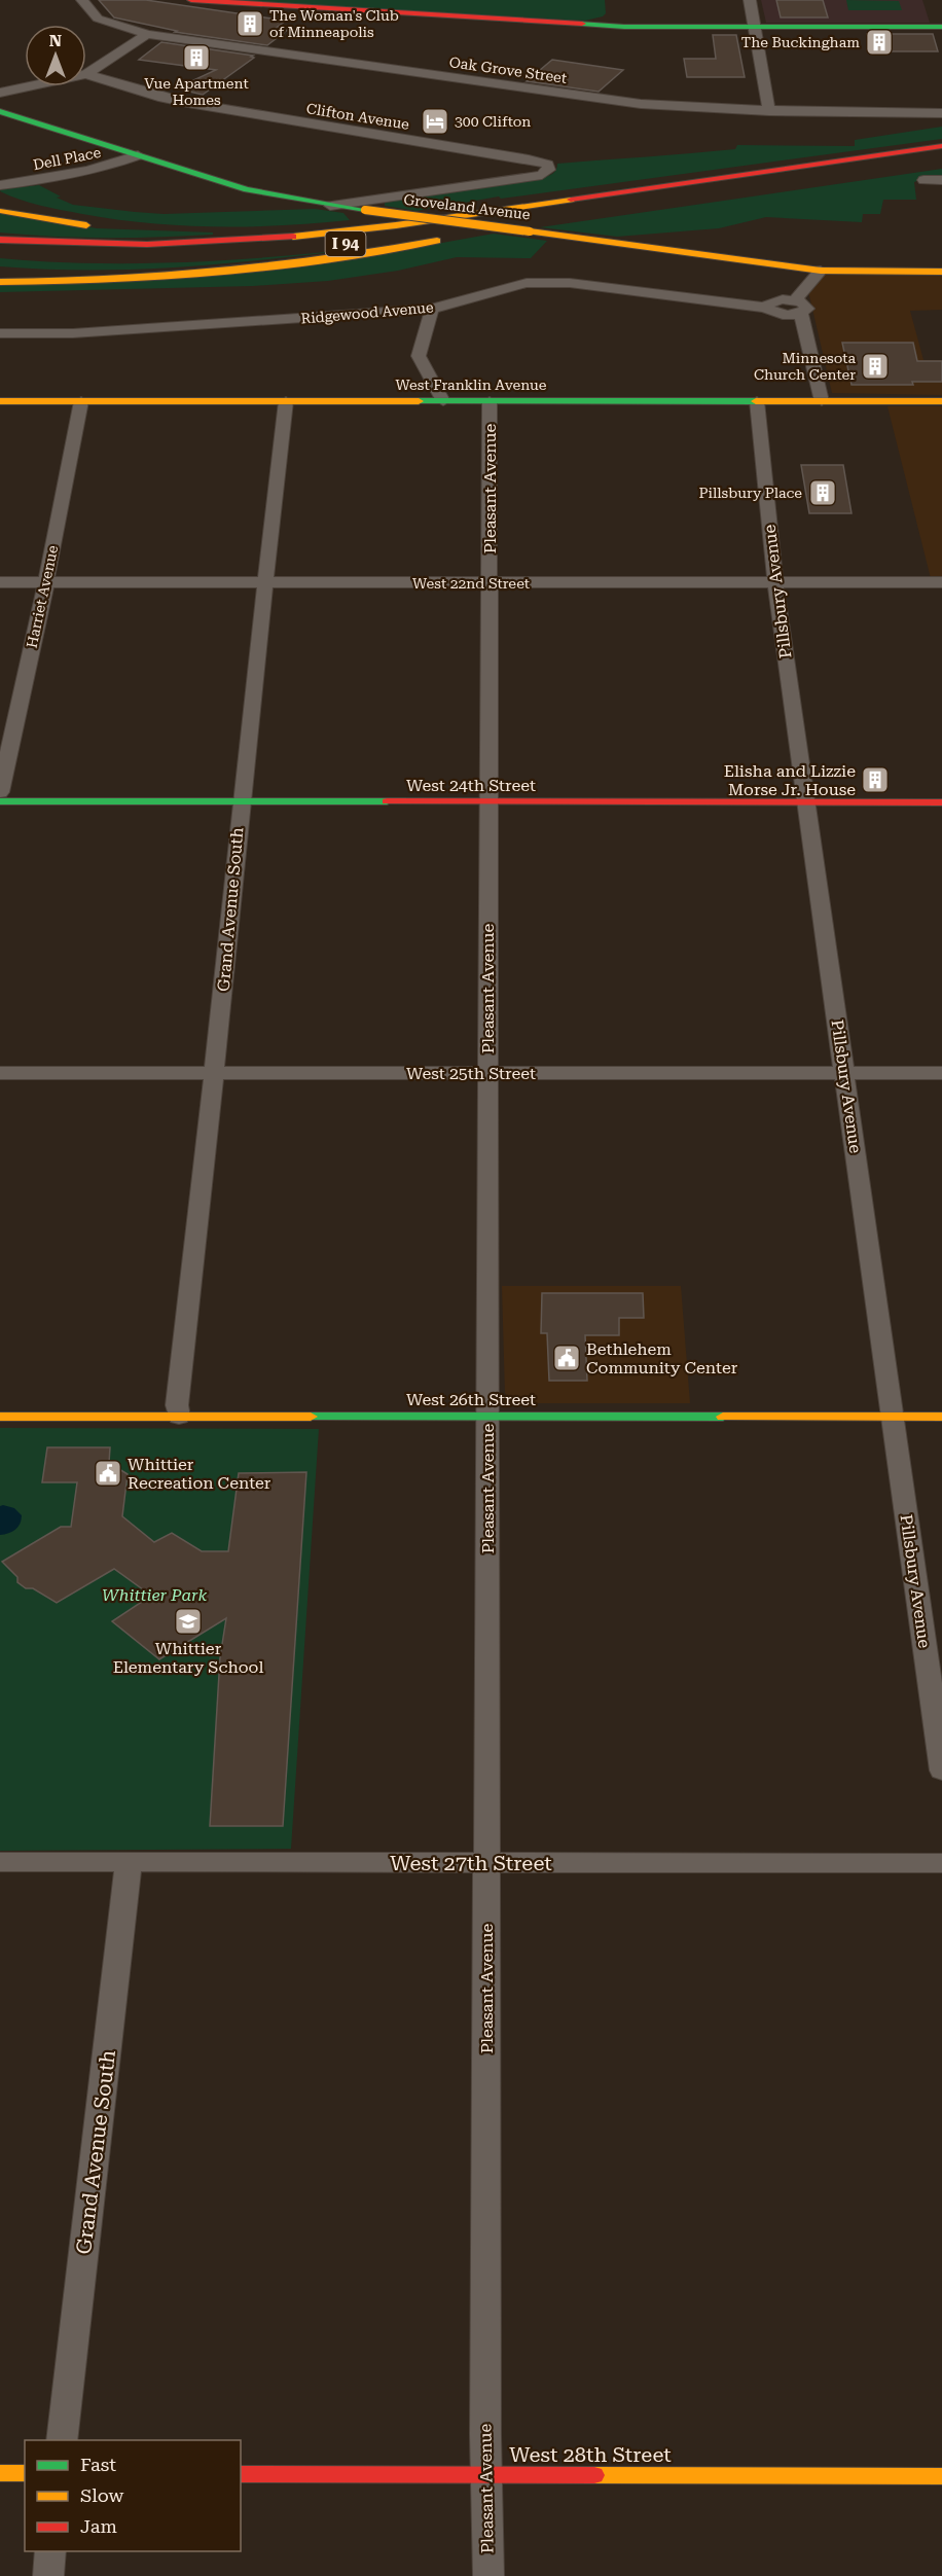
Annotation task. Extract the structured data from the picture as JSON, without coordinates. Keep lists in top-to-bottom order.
{
  "streets": {
    "main road": [
      "Groveland Avenue",
      "I 94",
      "West Franklin Avenue",
      "West 24th Street",
      "West 26th Street",
      "West 28th Street"
    ],
    "street": [
      "Oak Grove Street",
      "Clifton Avenue",
      "Dell Place",
      "Ridgewood Avenue",
      "Pleasant Avenue",
      "West 22nd Street",
      "Pillsbury Avenue",
      "Harriet Avenue",
      "Grand Avenue South",
      "West 25th Street",
      "West 27th Street"
    ]
  },
  "crossings": [
    ["Clifton Avenue", "Groveland Avenue"],
    ["Dell Place", "Groveland Avenue"],
    ["West Franklin Avenue", "Pleasant Avenue"],
    ["West Franklin Avenue", "Pillsbury Avenue"],
    ["West Franklin Avenue", "Harriet Avenue"],
    ["West Franklin Avenue", "Grand Avenue South"],
    ["Pleasant Avenue", "West 22nd Street"],
    ["Pleasant Avenue", "West 24th Street"],
    ["Pleasant Avenue", "West 25th Street"],
    ["Pleasant Avenue", "West 26th Street"],
    ["Pleasant Avenue", "West 27th Street"],
    ["Pleasant Avenue", "West 28th Street"],
    ["West 22nd Street", "Pillsbury Avenue"],
    ["West 22nd Street", "Harriet Avenue"],
    ["West 22nd Street", "Grand Avenue South"],
    ["Pillsbury Avenue", "West 24th Street"],
    ["Pillsbury Avenue", "West 25th Street"],
    ["Pillsbury Avenue", "West 26th Street"],
    ["West 24th Street", "Grand Avenue South"],
    ["Grand Avenue South", "West 25th Street"],
    ["Grand Avenue South", "West 26th Street"],
    ["Grand Avenue South", "West 27th Street"]
  ],
  "parks": ["Whittier Park"],
  "places": {
    "building": [
      "The Woman's Club of Minneapolis",
      "The Buckingham",
      "Vue Apartment Homes",
      "Minnesota Church Center",
      "Pillsbury Place",
      "Elisha and Lizzie Morse Jr. House"
    ],
    "hotel": ["300 Clifton"],
    "public building": ["Bethlehem Community Center", "Whittier Recreation Center"],
    "school or university": ["Whittier Elementary School"]
  },
  "legend": ["Fast", "Slow", "Jam"],
  "north": "top"
}
